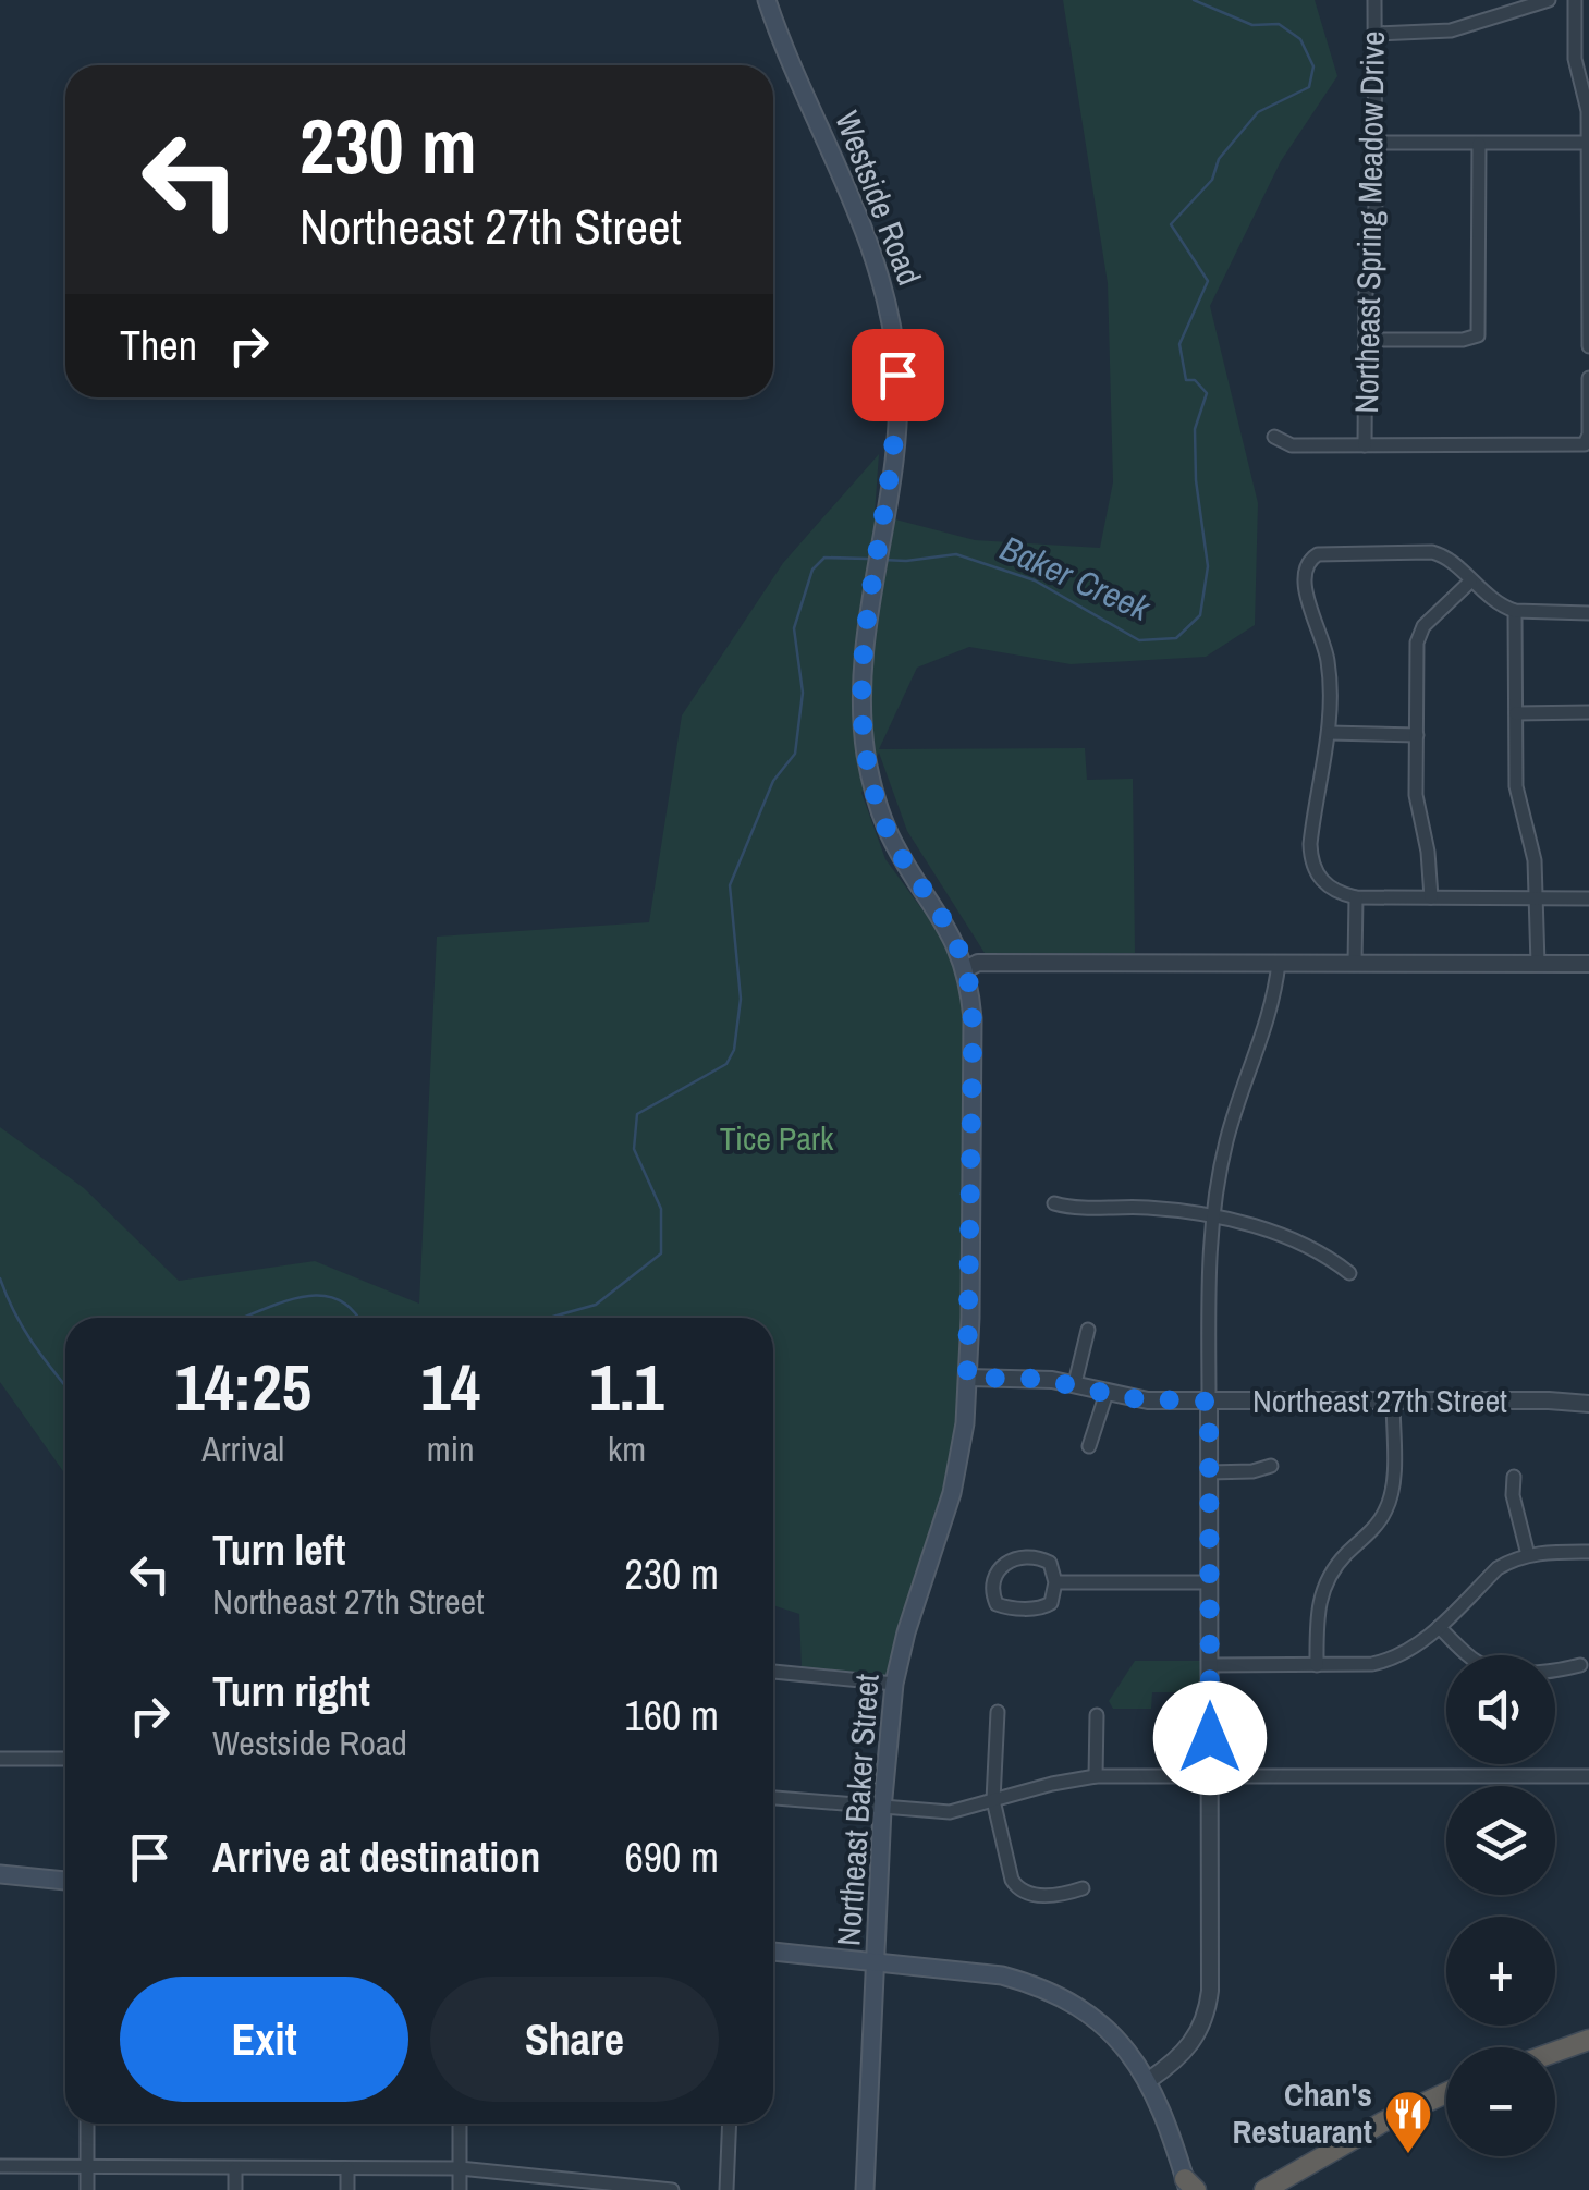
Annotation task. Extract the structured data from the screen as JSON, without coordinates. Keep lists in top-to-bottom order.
{
  "streets": {
    "main road": ["Westside Road", "Northeast Baker Street"],
    "street": ["Northeast Spring Meadow Drive", "Northeast 27th Street"]
  },
  "crossings": [
    ["Westside Road", "Northeast 27th Street"],
    ["Westside Road", "Northeast Baker Street"],
    ["Northeast 27th Street", "Northeast Baker Street"]
  ],
  "water": ["Baker Creek"],
  "parks": ["Tice Park"],
  "places": {
    "restaurant": ["Chan's Restuarant"]
  },
  "page": {
    "turn": ["230 m", "Northeast 27th Street"],
    "then": "Then",
    "eta": [
      "14:25",
      "Arrival",
      "14",
      "min",
      "1.1",
      "km"
    ],
    "list": [
      {
        "name": "Turn left",
        "note": "Northeast 27th Street",
        "value": "230 m"
      },
      {
        "name": "Turn right",
        "note": "Westside Road",
        "value": "160 m"
      },
      {
        "name": "Arrive at destination",
        "value": "690 m"
      }
    ],
    "map_buttons": ["+", "−"],
    "buttons": ["Exit", "Share"]
  }
}
